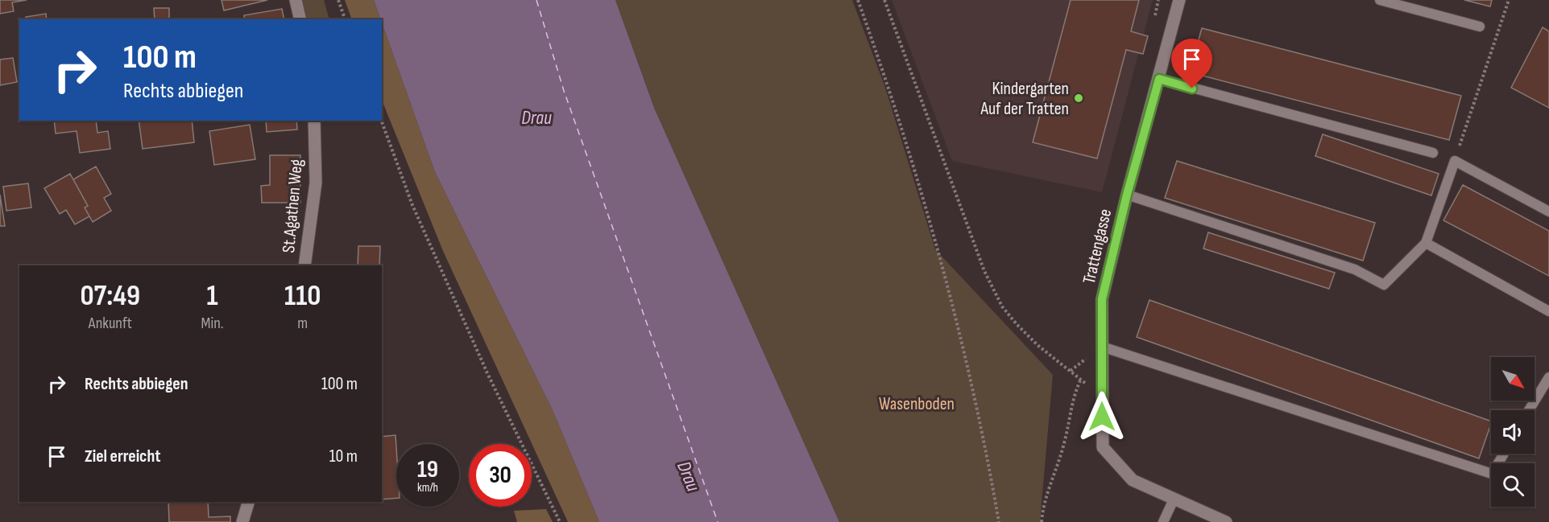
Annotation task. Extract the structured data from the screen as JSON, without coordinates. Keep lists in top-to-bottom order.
{
  "streets": {
    "street": ["St.Agathen Weg", "Trattengasse"]
  },
  "water": ["Drau"],
  "parks": ["Wasenboden"],
  "places": ["Kindergarten Auf der Tratten"],
  "north": "bottom right",
  "page": {
    "turn": ["100 m", "Rechts abbiegen"],
    "eta": [
      "07:49",
      "Ankunft",
      "1",
      "Min.",
      "110",
      "m"
    ],
    "list": [
      {
        "name": "Rechts abbiegen",
        "value": "100 m"
      },
      {
        "name": "Ziel erreicht",
        "value": "10 m"
      }
    ],
    "speed": "19 km/h",
    "limit": "30"
  }
}
